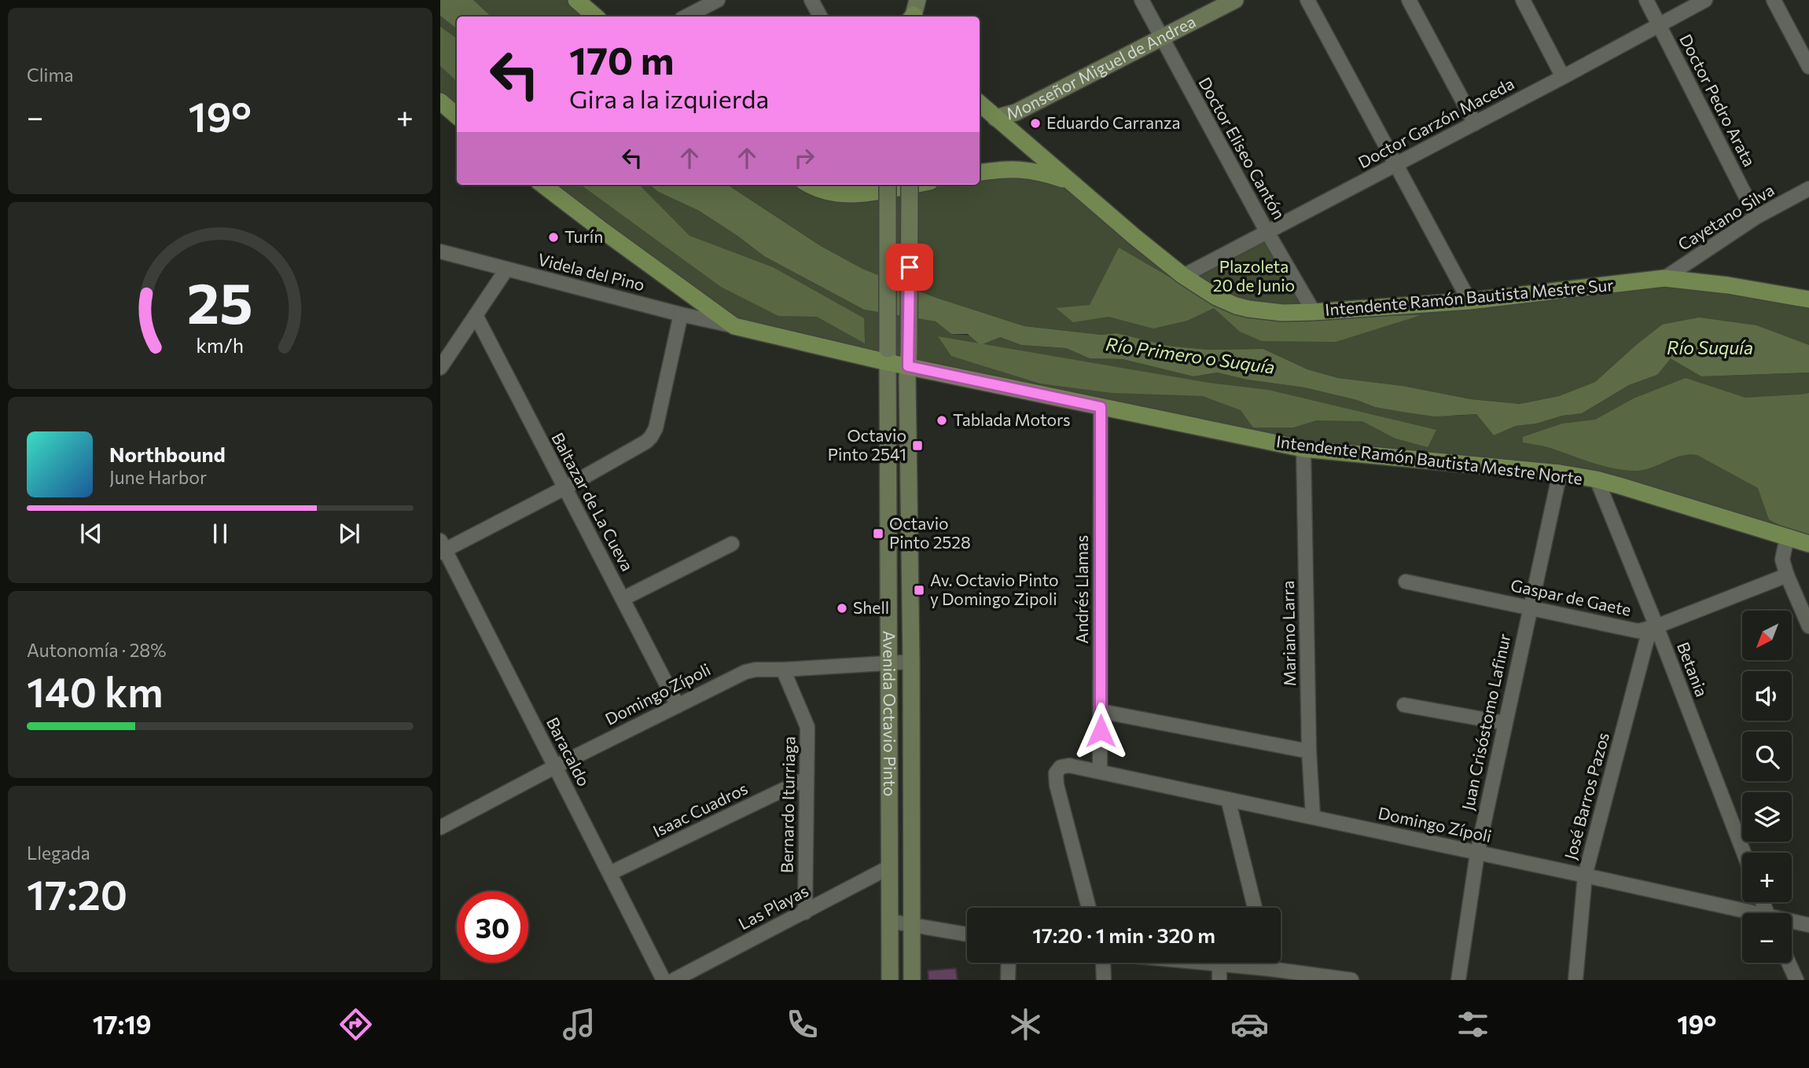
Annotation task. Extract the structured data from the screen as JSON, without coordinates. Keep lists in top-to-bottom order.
{
  "streets": {
    "main road": [
      "Monseñor Miguel de Andrea",
      "Intendente Ramón Bautista Mestre Sur",
      "Intendente Ramón Bautista Mestre Norte",
      "Avenida Octavio Pinto"
    ],
    "street": [
      "Doctor Pedro Arata",
      "Doctor Garzón Maceda",
      "Doctor Eliseo Cantón",
      "Cayetano Silva",
      "Videla del Pino",
      "Baltazar de La Cueva",
      "Andrés Llamas",
      "Gaspar de Gaete",
      "Mariano Larra",
      "Betania",
      "Domingo Zípoli",
      "Juan Crisóstomo Lafinur",
      "Baracaldo",
      "José Barros Pazos",
      "Bernardo Iturriaga",
      "Isaac Cuadros",
      "Las Playas"
    ]
  },
  "crossings": [
    ["Monseñor Miguel de Andrea", "Doctor Eliseo Cantón"],
    ["Monseñor Miguel de Andrea", "Intendente Ramón Bautista Mestre Sur"],
    ["Doctor Pedro Arata", "Doctor Garzón Maceda"],
    ["Doctor Pedro Arata", "Cayetano Silva"],
    ["Doctor Garzón Maceda", "Doctor Eliseo Cantón"],
    ["Doctor Garzón Maceda", "Intendente Ramón Bautista Mestre Sur"],
    ["Doctor Eliseo Cantón", "Intendente Ramón Bautista Mestre Sur"],
    ["Cayetano Silva", "Intendente Ramón Bautista Mestre Sur"],
    ["Videla del Pino", "Intendente Ramón Bautista Mestre Norte"],
    ["Intendente Ramón Bautista Mestre Norte", "Andrés Llamas"],
    ["Intendente Ramón Bautista Mestre Norte", "Mariano Larra"],
    ["Intendente Ramón Bautista Mestre Norte", "Betania"],
    ["Intendente Ramón Bautista Mestre Norte", "Avenida Octavio Pinto"],
    ["Intendente Ramón Bautista Mestre Norte", "Juan Crisóstomo Lafinur"],
    ["Baltazar de La Cueva", "Domingo Zípoli"],
    ["Andrés Llamas", "Domingo Zípoli"],
    ["Gaspar de Gaete", "Betania"],
    ["Gaspar de Gaete", "Juan Crisóstomo Lafinur"],
    ["Gaspar de Gaete", "José Barros Pazos"],
    ["Mariano Larra", "Domingo Zípoli"],
    ["Betania", "José Barros Pazos"],
    ["Domingo Zípoli", "Avenida Octavio Pinto"],
    ["Domingo Zípoli", "Juan Crisóstomo Lafinur"],
    ["Domingo Zípoli", "Baracaldo"],
    ["Domingo Zípoli", "José Barros Pazos"],
    ["Domingo Zípoli", "Bernardo Iturriaga"],
    ["Avenida Octavio Pinto", "Las Playas"],
    ["Baracaldo", "Isaac Cuadros"],
    ["Bernardo Iturriaga", "Isaac Cuadros"],
    ["Bernardo Iturriaga", "Las Playas"]
  ],
  "water": ["Río Suquía", "Río Primero o Suquía"],
  "parks": ["Plazoleta 20 de Junio"],
  "places": {
    "other": [
      "Eduardo Carranza",
      "Turín",
      "Tablada Motors",
      "Shell"
    ],
    "transit": ["Octavio Pinto 2541", "Octavio Pinto 2528", "Av. Octavio Pinto y Domingo Zipoli"]
  },
  "north": "bottom left",
  "page": {
    "tile": [
      "Clima",
      ["Autonomía · 28%", "140 km"],
      ["Llegada", "17:20"]
    ],
    "turn": ["170 m", "Gira a la izquierda"],
    "heat": ["−", "19°", "+"],
    "song": ["Northbound", "June Harbor"],
    "map_buttons": ["+", "−"],
    "limit": "30",
    "trip": "17:20 · 1 min · 320 m",
    "tabs": ["17:19", "19°"],
    "gauge": ["25", "km/h"]
  }
}
